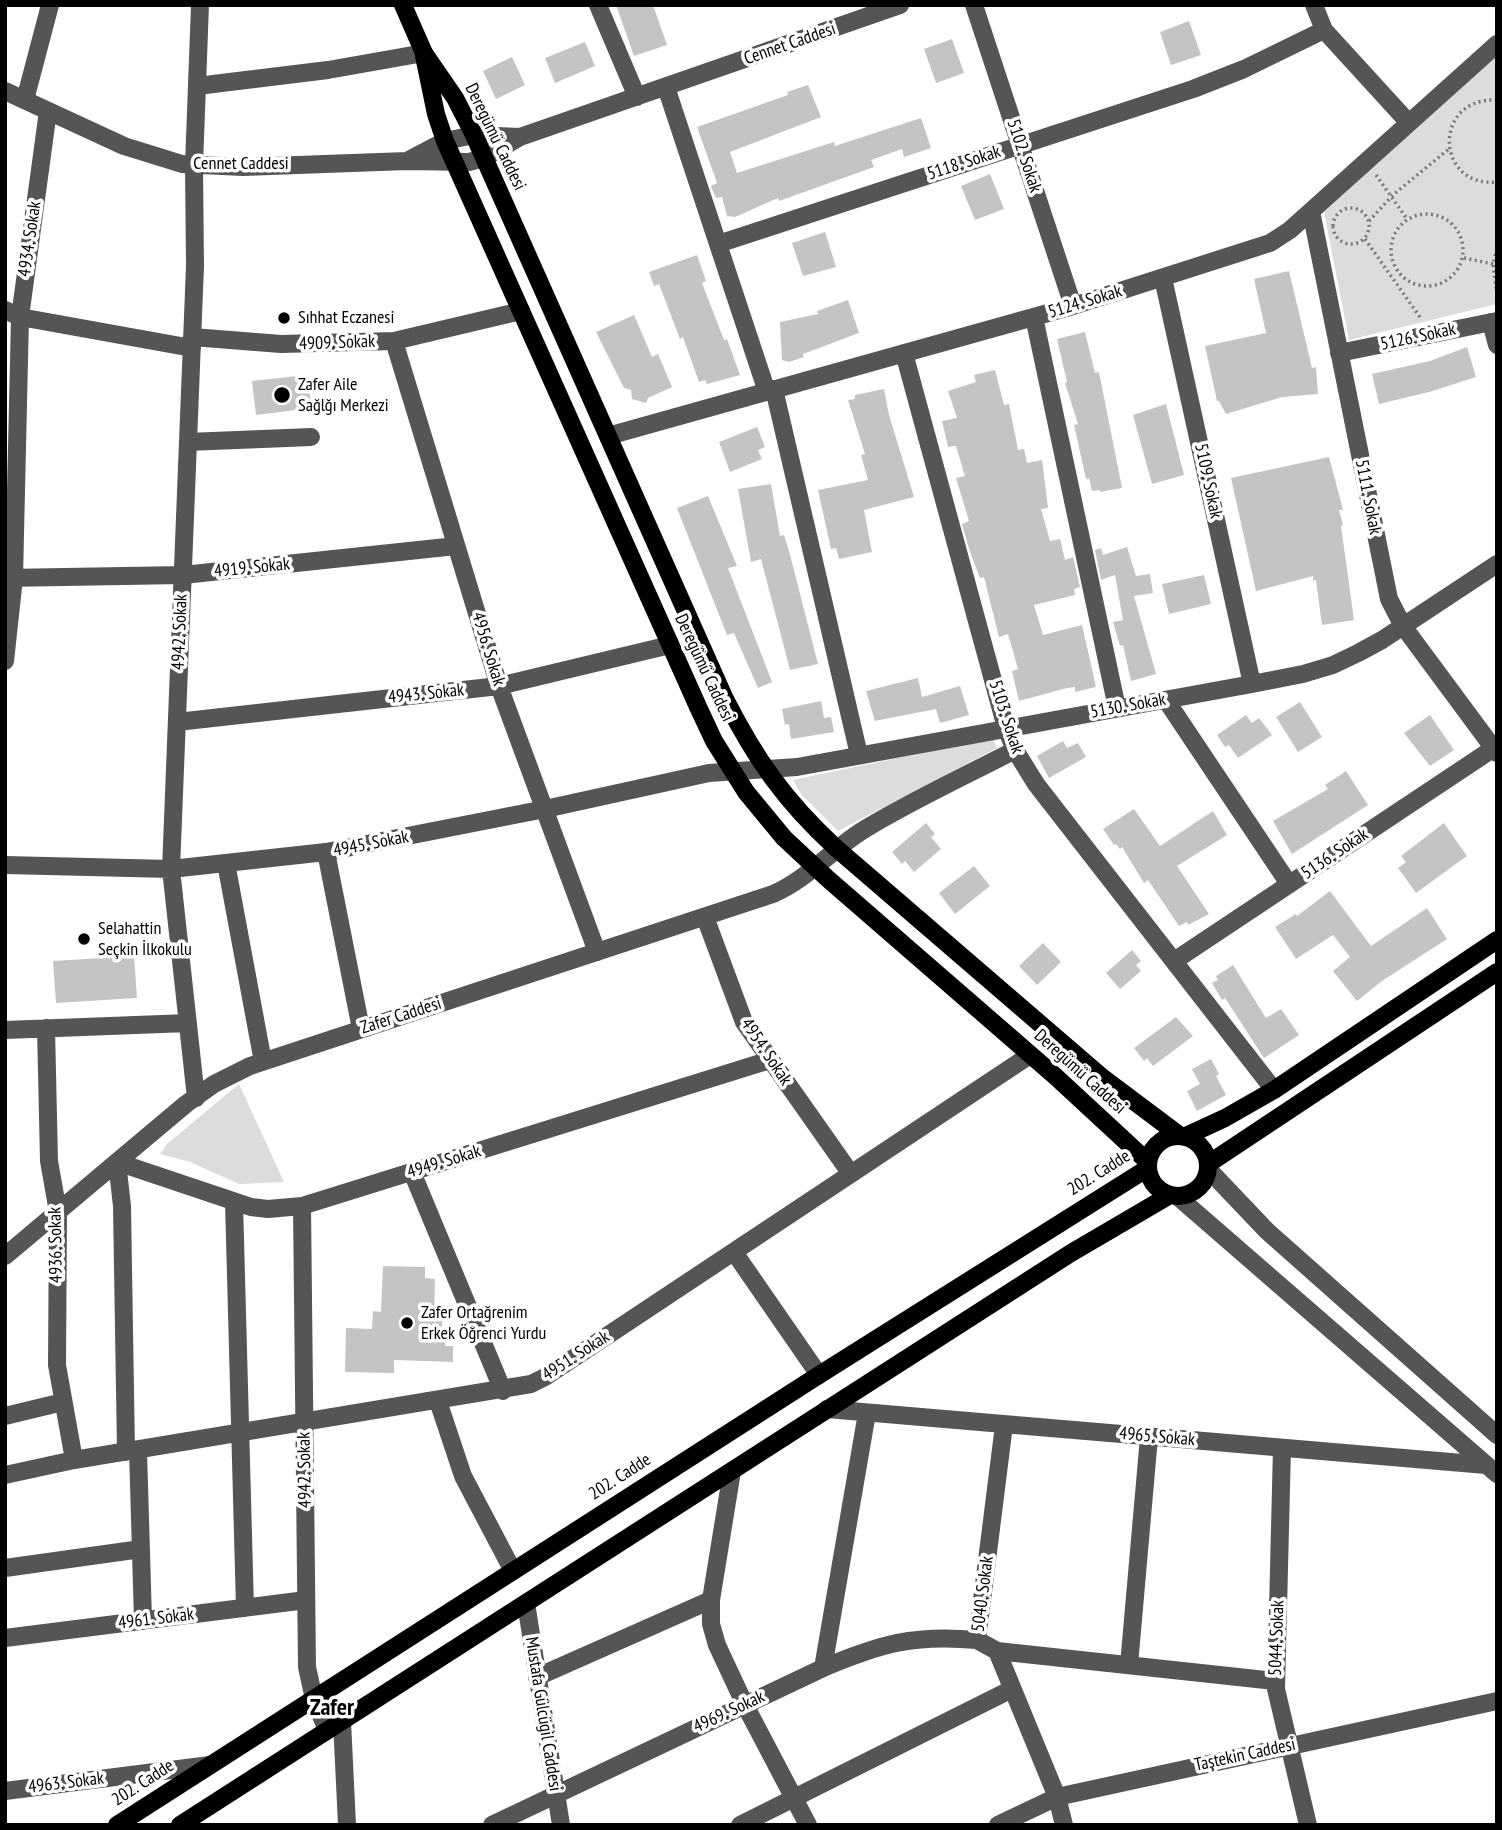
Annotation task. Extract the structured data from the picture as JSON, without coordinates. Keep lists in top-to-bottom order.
{
  "streets": {
    "main road": ["Deregümü Caddesi", "202. Cadde"],
    "street": [
      "Cennet Caddesi",
      "5102. Sokak",
      "5118. Sokak",
      "4934. Sokak",
      "5124. Sokak",
      "5126. Sokak",
      "4909. Sokak",
      "5109. Sokak",
      "5111. Sokak",
      "4919. Sokak",
      "4942. Sokak",
      "4956. Sokak",
      "4943. Sokak",
      "5130. Sokak",
      "5103. Sokak",
      "4945. Sokak",
      "5136. Sokak",
      "Zafer Caddesi",
      "4954. Sokak",
      "4949. Sokak",
      "4936. Sokak",
      "4951. Sokak",
      "4965. Sokak",
      "5040. Sokak",
      "4961. Sokak",
      "5044. Sokak",
      "4969. Sokak",
      "Mustafa Gülcügil Caddesi",
      "Taştekin Caddesi",
      "4963. Sokak"
    ]
  },
  "crossings": [
    ["Cennet Caddesi", "Deregümü Caddesi"],
    ["Cennet Caddesi", "4934. Sokak"],
    ["Cennet Caddesi", "4942. Sokak"],
    ["Deregümü Caddesi", "5124. Sokak"],
    ["Deregümü Caddesi", "4909. Sokak"],
    ["Deregümü Caddesi", "4943. Sokak"],
    ["Deregümü Caddesi", "5130. Sokak"],
    ["Deregümü Caddesi", "4945. Sokak"],
    ["Deregümü Caddesi", "Zafer Caddesi"],
    ["Deregümü Caddesi", "202. Cadde"],
    ["Deregümü Caddesi", "4951. Sokak"],
    ["5102. Sokak", "5118. Sokak"],
    ["5102. Sokak", "5124. Sokak"],
    ["4934. Sokak", "4909. Sokak"],
    ["4934. Sokak", "4919. Sokak"],
    ["5124. Sokak", "5109. Sokak"],
    ["5124. Sokak", "5111. Sokak"],
    ["5124. Sokak", "5103. Sokak"],
    ["5126. Sokak", "5111. Sokak"],
    ["4909. Sokak", "4942. Sokak"],
    ["4909. Sokak", "4956. Sokak"],
    ["5109. Sokak", "5130. Sokak"],
    ["5111. Sokak", "5130. Sokak"],
    ["5111. Sokak", "5136. Sokak"],
    ["4919. Sokak", "4942. Sokak"],
    ["4919. Sokak", "4956. Sokak"],
    ["4942. Sokak", "4943. Sokak"],
    ["4942. Sokak", "4945. Sokak"],
    ["4942. Sokak", "Zafer Caddesi"],
    ["4942. Sokak", "4949. Sokak"],
    ["4942. Sokak", "202. Cadde"],
    ["4942. Sokak", "4951. Sokak"],
    ["4942. Sokak", "4961. Sokak"],
    ["4956. Sokak", "4943. Sokak"],
    ["4956. Sokak", "4945. Sokak"],
    ["4956. Sokak", "Zafer Caddesi"],
    ["5130. Sokak", "5103. Sokak"],
    ["5130. Sokak", "4945. Sokak"],
    ["5103. Sokak", "5136. Sokak"],
    ["5103. Sokak", "Zafer Caddesi"],
    ["Zafer Caddesi", "4954. Sokak"],
    ["Zafer Caddesi", "4949. Sokak"],
    ["Zafer Caddesi", "4936. Sokak"],
    ["4954. Sokak", "4949. Sokak"],
    ["4954. Sokak", "4951. Sokak"],
    ["202. Cadde", "4963. Sokak"],
    ["4936. Sokak", "4951. Sokak"],
    ["4965. Sokak", "5040. Sokak"],
    ["4965. Sokak", "5044. Sokak"],
    ["5040. Sokak", "4969. Sokak"],
    ["5040. Sokak", "Taştekin Caddesi"],
    ["5044. Sokak", "Taştekin Caddesi"],
    ["4969. Sokak", "Mustafa Gülcügil Caddesi"]
  ],
  "districts": ["Zafer"],
  "places": [
    "Sıhhat Eczanesi",
    "Zafer Aile Sağlğı Merkezi",
    "Selahattin Seçkin İlkokulu",
    "Zafer Ortağrenim Erkek Öğrenci Yurdu"
  ]
}
